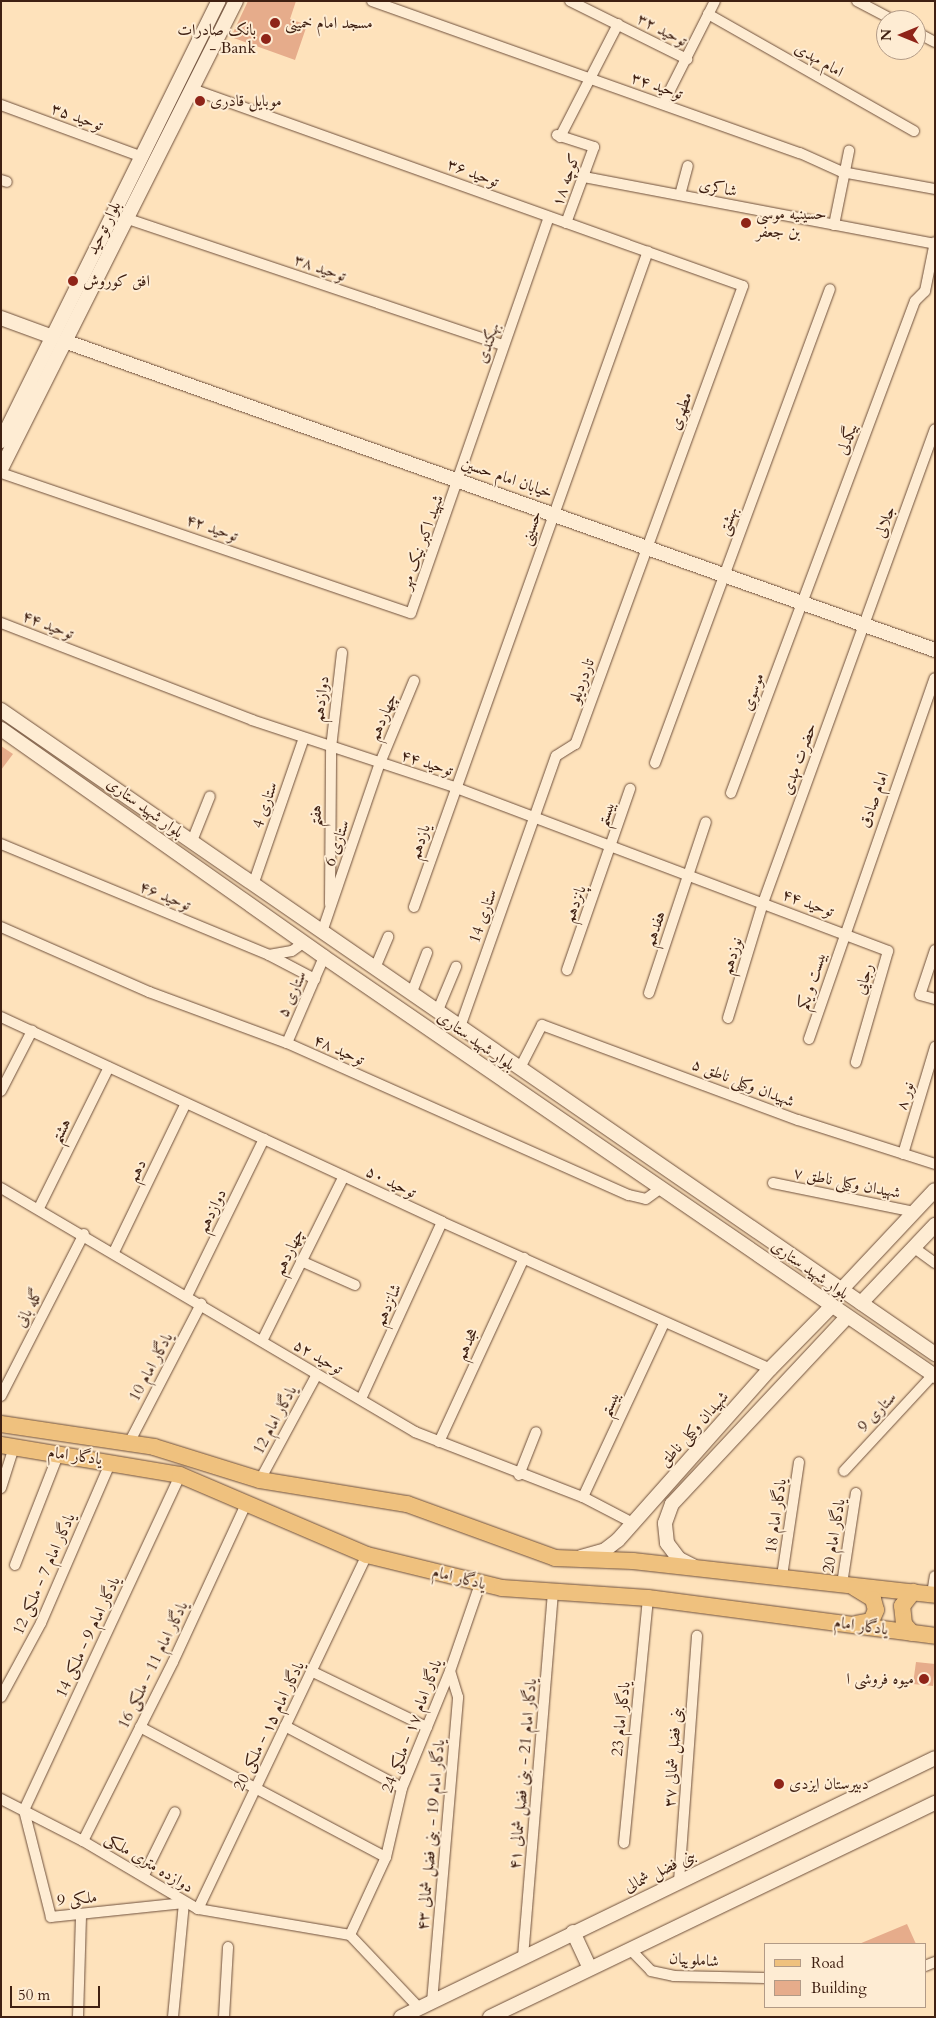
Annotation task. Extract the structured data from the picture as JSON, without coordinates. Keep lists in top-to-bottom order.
{
  "streets": {
    "main road": [
      "بلوار توحید",
      "خیابان امام حسین",
      "بلوار شهید ستاری",
      "شهیدان وکیلی ناطق",
      "یادگار امام",
      "بنی فضل شمالی"
    ],
    "street": [
      "توحید ۳۲",
      "امام مهدی",
      "توحید ۳۴",
      "توحید ۳۵",
      "توحید ۳۶",
      "کوچه ۱۸",
      "شاکری",
      "توحید ۳۸",
      "بهکندی",
      "مطهری",
      "بیگدلی",
      "بهشتی",
      "جلالی",
      "توحید ۴۲",
      "حسینی",
      "شهید اکبر نیک مهر",
      "توحید ۴۴",
      "تاردردیلو",
      "موسوی",
      "دوازدهم",
      "چهاردهم",
      "حضرت مهدی",
      "امام صادق",
      "ستاری 4",
      "بیستم",
      "هفتم",
      "یازدهم",
      "ستاری 6",
      "توحید ۴۶",
      "پانزدهم",
      "ستاری 14",
      "هفدهم",
      "نوزدهم",
      "رجایی",
      "بیست و یکم",
      "ستاری ۵",
      "توحید ۴۸",
      "شهیدان وکیلی ناطق ۵",
      "نور ۸",
      "هشتم",
      "دهم",
      "توحید ۵۰",
      "شهیدان وکیلی ناطق ۷",
      "شانزدهم",
      "گله بانی",
      "هجدهم",
      "توحید ۵۲",
      "یادگار امام 10",
      "ستاری 9",
      "یادگار امام 12",
      "یادگار امام 18",
      "یادگار امام 20",
      "یادگار امام 7 - ملکی 12",
      "یادگار امام 9 - ملکی 14",
      "یادگار امام 11 - ملکی 16",
      "یادگار امام 23",
      "یادگار امام ۱۵ - ملکی 20",
      "یادگار امام ۱۷ - ملکی 24",
      "بنی فضل شمالی ۳۷",
      "یادگار امام 21 - بنی فضل شمالی ۴۱",
      "یادگار امام 19 - بنی فضل شمالی ۴۳",
      "دوازده متری ملکی",
      "ملکی 9",
      "شاملوییان"
    ]
  },
  "crossings": [
    ["توحید ۳۴", "کوچه ۱۸"],
    ["توحید ۳۵", "بلوار توحید"],
    ["توحید ۳۶", "کوچه ۱۸"],
    ["توحید ۳۶", "بلوار توحید"],
    ["توحید ۳۶", "بهکندی"],
    ["توحید ۳۶", "مطهری"],
    ["توحید ۳۶", "حسینی"],
    ["کوچه ۱۸", "شاکری"],
    ["شاکری", "بیگدلی"],
    ["بلوار توحید", "توحید ۳۸"],
    ["بلوار توحید", "خیابان امام حسین"],
    ["بلوار توحید", "توحید ۴۲"],
    ["توحید ۳۸", "بهکندی"],
    ["بهکندی", "خیابان امام حسین"],
    ["بهکندی", "شهید اکبر نیک مهر"],
    ["مطهری", "خیابان امام حسین"],
    ["مطهری", "تاردردیلو"],
    ["بیگدلی", "خیابان امام حسین"],
    ["بیگدلی", "موسوی"],
    ["خیابان امام حسین", "بهشتی"],
    ["خیابان امام حسین", "جلالی"],
    ["خیابان امام حسین", "حسینی"],
    ["خیابان امام حسین", "شهید اکبر نیک مهر"],
    ["خیابان امام حسین", "تاردردیلو"],
    ["خیابان امام حسین", "موسوی"],
    ["خیابان امام حسین", "حضرت مهدی"],
    ["جلالی", "حضرت مهدی"],
    ["توحید ۴۲", "شهید اکبر نیک مهر"],
    ["حسینی", "توحید ۴۴"],
    ["حسینی", "یازدهم"],
    ["توحید ۴۴", "تاردردیلو"],
    ["توحید ۴۴", "دوازدهم"],
    ["توحید ۴۴", "چهاردهم"],
    ["توحید ۴۴", "حضرت مهدی"],
    ["توحید ۴۴", "امام صادق"],
    ["توحید ۴۴", "ستاری 4"],
    ["توحید ۴۴", "بیستم"],
    ["توحید ۴۴", "هفتم"],
    ["توحید ۴۴", "یازدهم"],
    ["توحید ۴۴", "ستاری 6"],
    ["توحید ۴۴", "پانزدهم"],
    ["توحید ۴۴", "ستاری 14"],
    ["توحید ۴۴", "هفدهم"],
    ["توحید ۴۴", "نوزدهم"],
    ["توحید ۴۴", "رجایی"],
    ["توحید ۴۴", "بیست و یکم"],
    ["تاردردیلو", "ستاری 14"],
    ["دوازدهم", "هفتم"],
    ["دوازدهم", "توحید ۵۰"],
    ["دوازدهم", "توحید ۵۲"],
    ["چهاردهم", "ستاری 6"],
    ["چهاردهم", "توحید ۵۰"],
    ["چهاردهم", "توحید ۵۲"],
    ["حضرت مهدی", "نوزدهم"],
    ["امام صادق", "رجایی"],
    ["امام صادق", "بیست و یکم"],
    ["ستاری 4", "بلوار شهید ستاری"],
    ["بلوار شهید ستاری", "ستاری 6"],
    ["بلوار شهید ستاری", "ستاری 14"],
    ["بلوار شهید ستاری", "ستاری ۵"],
    ["بلوار شهید ستاری", "توحید ۴۸"],
    ["بلوار شهید ستاری", "شهیدان وکیلی ناطق ۵"],
    ["بلوار شهید ستاری", "ستاری 9"],
    ["بلوار شهید ستاری", "شهیدان وکیلی ناطق"],
    ["بیستم", "پانزدهم"],
    ["بیستم", "توحید ۵۰"],
    ["بیستم", "توحید ۵۲"],
    ["هفتم", "ستاری 6"],
    ["توحید ۴۶", "ستاری ۵"],
    ["رجایی", "بیست و یکم"],
    ["ستاری ۵", "توحید ۴۸"],
    ["شهیدان وکیلی ناطق ۵", "نور ۸"],
    ["هشتم", "توحید ۵۰"],
    ["هشتم", "توحید ۵۲"],
    ["دهم", "توحید ۵۰"],
    ["دهم", "توحید ۵۲"],
    ["توحید ۵۰", "شانزدهم"],
    ["توحید ۵۰", "هجدهم"],
    ["توحید ۵۰", "شهیدان وکیلی ناطق"],
    ["شانزدهم", "توحید ۵۲"],
    ["گله بانی", "توحید ۵۲"],
    ["هجدهم", "توحید ۵۲"],
    ["توحید ۵۲", "یادگار امام 10"],
    ["توحید ۵۲", "یادگار امام 12"],
    ["توحید ۵۲", "شهیدان وکیلی ناطق"],
    ["یادگار امام 10", "یادگار امام"],
    ["یادگار امام 12", "یادگار امام"],
    ["شهیدان وکیلی ناطق", "یادگار امام"],
    ["یادگار امام", "یادگار امام 18"],
    ["یادگار امام", "یادگار امام 20"],
    ["یادگار امام", "یادگار امام 7 - ملکی 12"],
    ["یادگار امام", "یادگار امام 9 - ملکی 14"],
    ["یادگار امام", "یادگار امام 11 - ملکی 16"],
    ["یادگار امام", "یادگار امام 23"],
    ["یادگار امام", "یادگار امام ۱۵ - ملکی 20"],
    ["یادگار امام", "یادگار امام ۱۷ - ملکی 24"],
    ["یادگار امام", "یادگار امام 21 - بنی فضل شمالی ۴۱"],
    ["یادگار امام 9 - ملکی 14", "دوازده متری ملکی"],
    ["یادگار امام 9 - ملکی 14", "ملکی 9"],
    ["یادگار امام 11 - ملکی 16", "دوازده متری ملکی"],
    ["یادگار امام ۱۵ - ملکی 20", "دوازده متری ملکی"],
    ["یادگار امام ۱۷ - ملکی 24", "یادگار امام 19 - بنی فضل شمالی ۴۳"],
    ["یادگار امام ۱۷ - ملکی 24", "دوازده متری ملکی"],
    ["بنی فضل شمالی ۳۷", "بنی فضل شمالی"],
    ["یادگار امام 21 - بنی فضل شمالی ۴۱", "بنی فضل شمالی"],
    ["یادگار امام 19 - بنی فضل شمالی ۴۳", "بنی فضل شمالی"],
    ["دوازده متری ملکی", "ملکی 9"]
  ],
  "places": [
    "مسجد امام خمینی",
    "بانک صادرات - Bank",
    "موبایل قادری",
    "حسینیه موسی بن جعفر",
    "افق کوروش",
    "میوه فروشی ا",
    "دبیرستان ایزدی"
  ],
  "legend": ["Road", "Building"],
  "scale_bar": "50 m",
  "north": "left"
}
